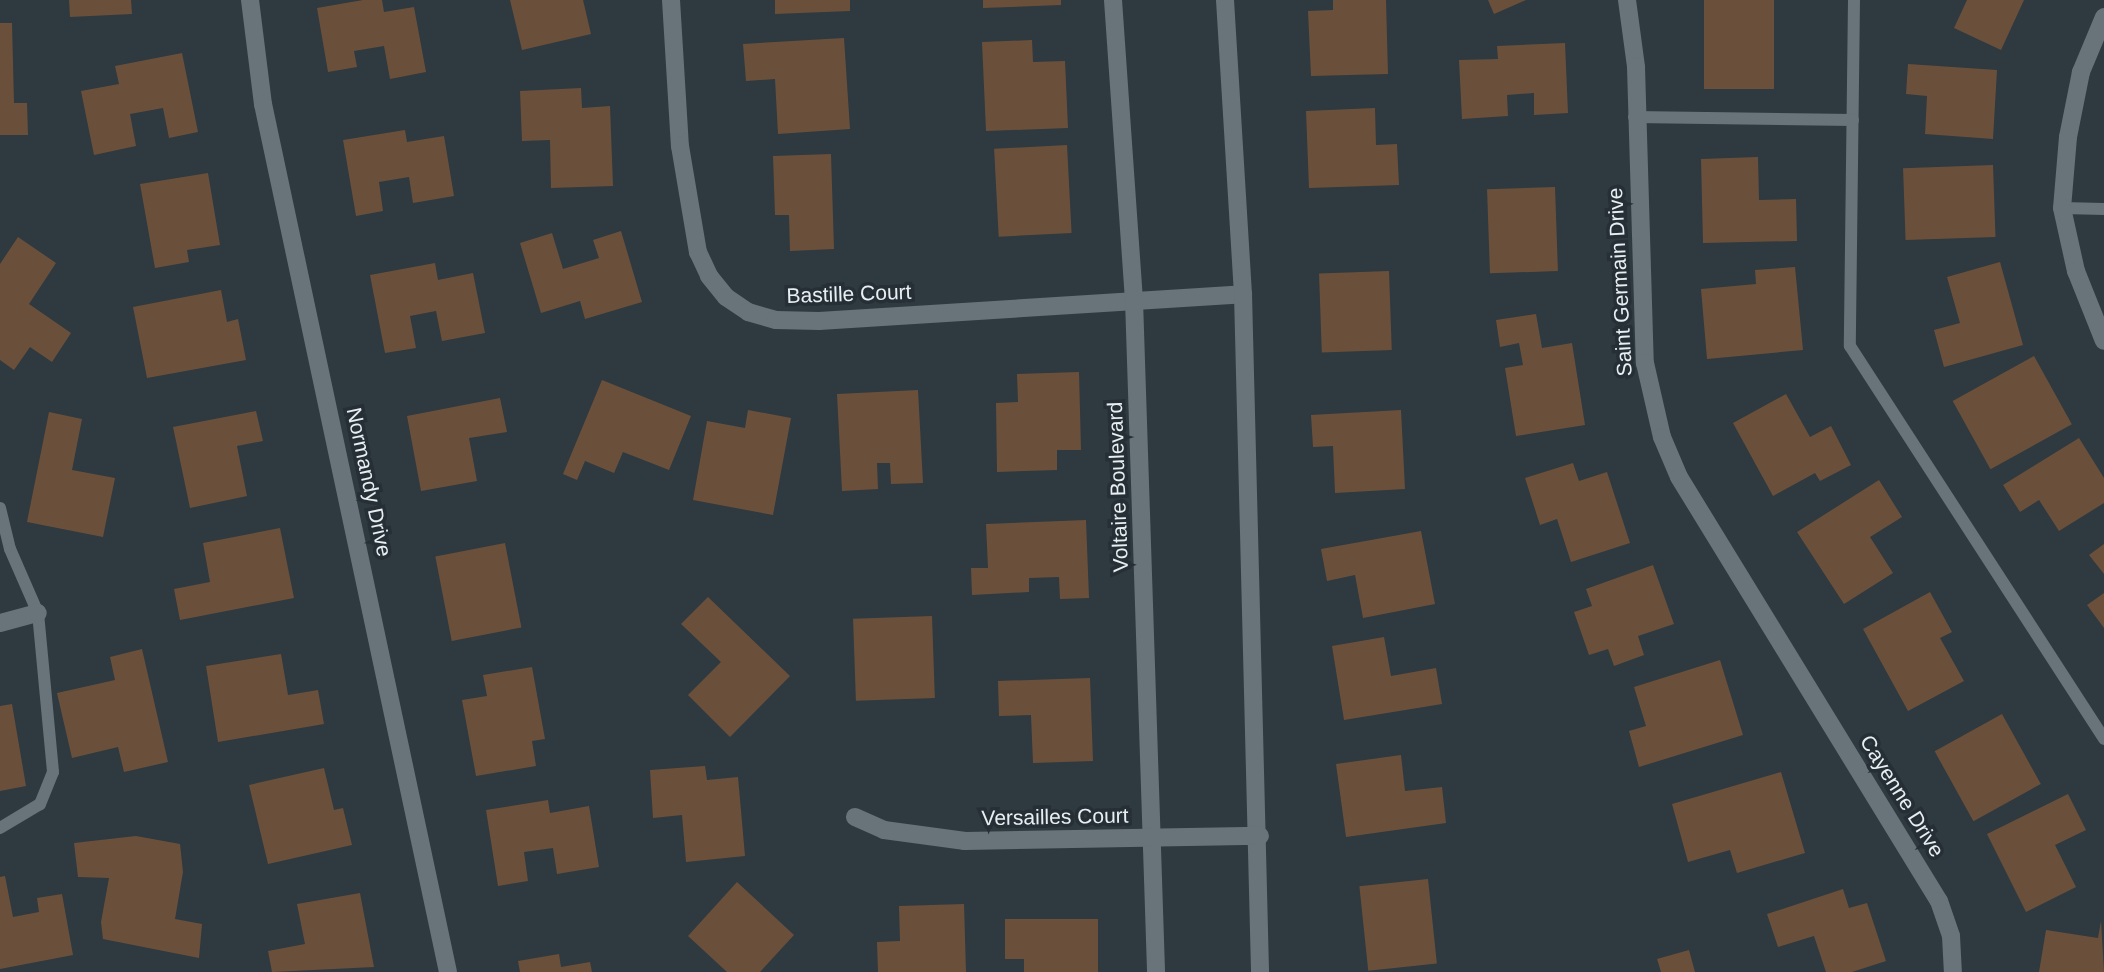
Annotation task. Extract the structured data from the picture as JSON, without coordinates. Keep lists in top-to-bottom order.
{
  "streets": {
    "street": [
      "Saint Germain Drive",
      "Bastille Court",
      "Normandy Drive",
      "Voltaire Boulevard",
      "Cayenne Drive",
      "Versailles Court"
    ]
  },
  "crossings": [
    ["Saint Germain Drive", "Cayenne Drive"],
    ["Bastille Court", "Voltaire Boulevard"],
    ["Voltaire Boulevard", "Versailles Court"]
  ]
}
